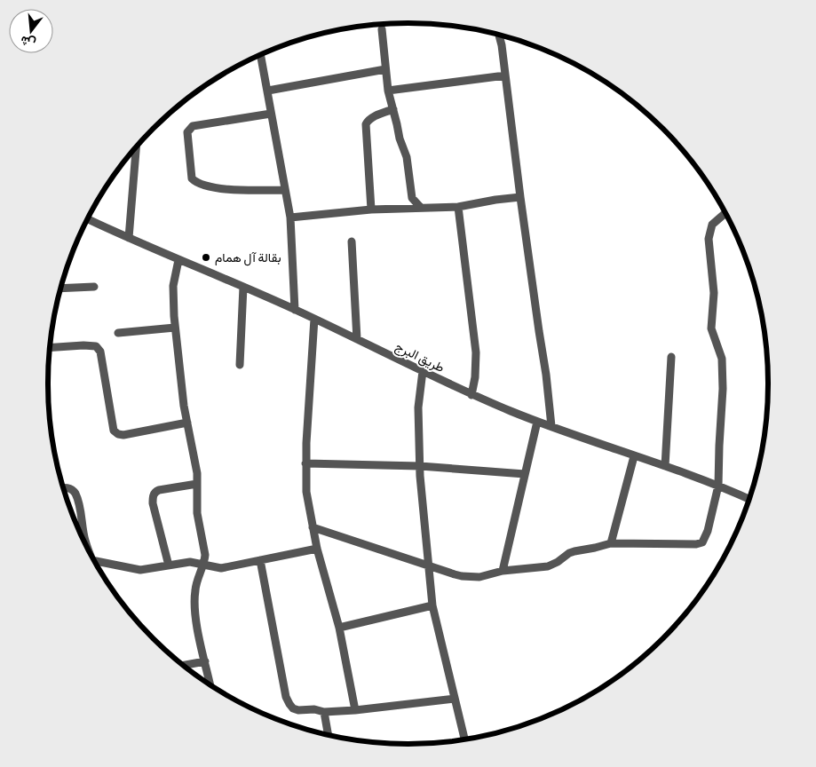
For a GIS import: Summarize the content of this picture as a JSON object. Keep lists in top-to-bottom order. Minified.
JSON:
{"streets":{"street":["طريق البرج"]},"places":["بقالة آل همام"],"north":"bottom"}
